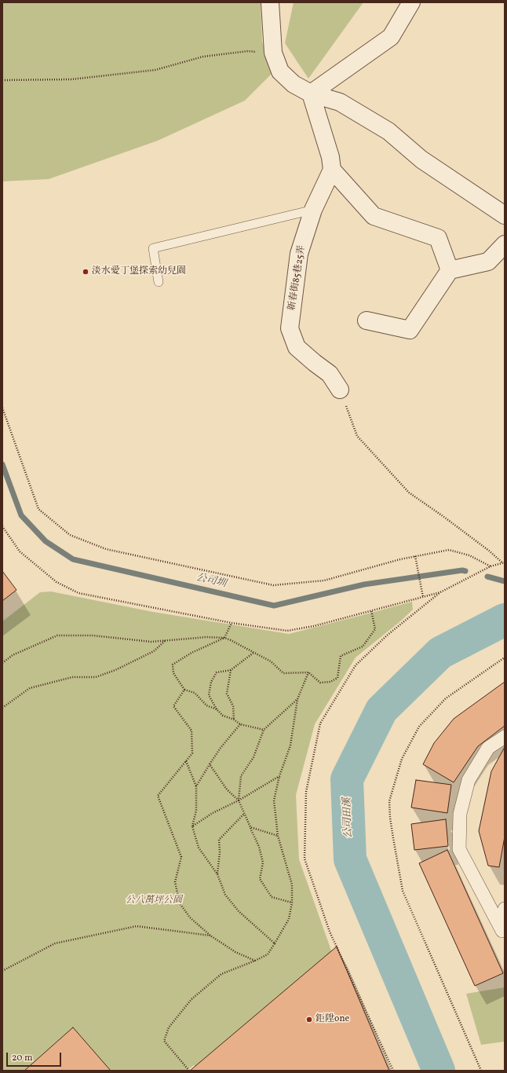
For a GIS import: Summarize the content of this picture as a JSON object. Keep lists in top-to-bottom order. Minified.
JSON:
{"streets":{"street":["新春街85巷25弄"]},"water":["公司圳","公司田溪"],"parks":["公八萬坪公園"],"places":["淡水愛丁堡探索幼兒園","鉅陞one"],"scale_bar":"20 m"}
